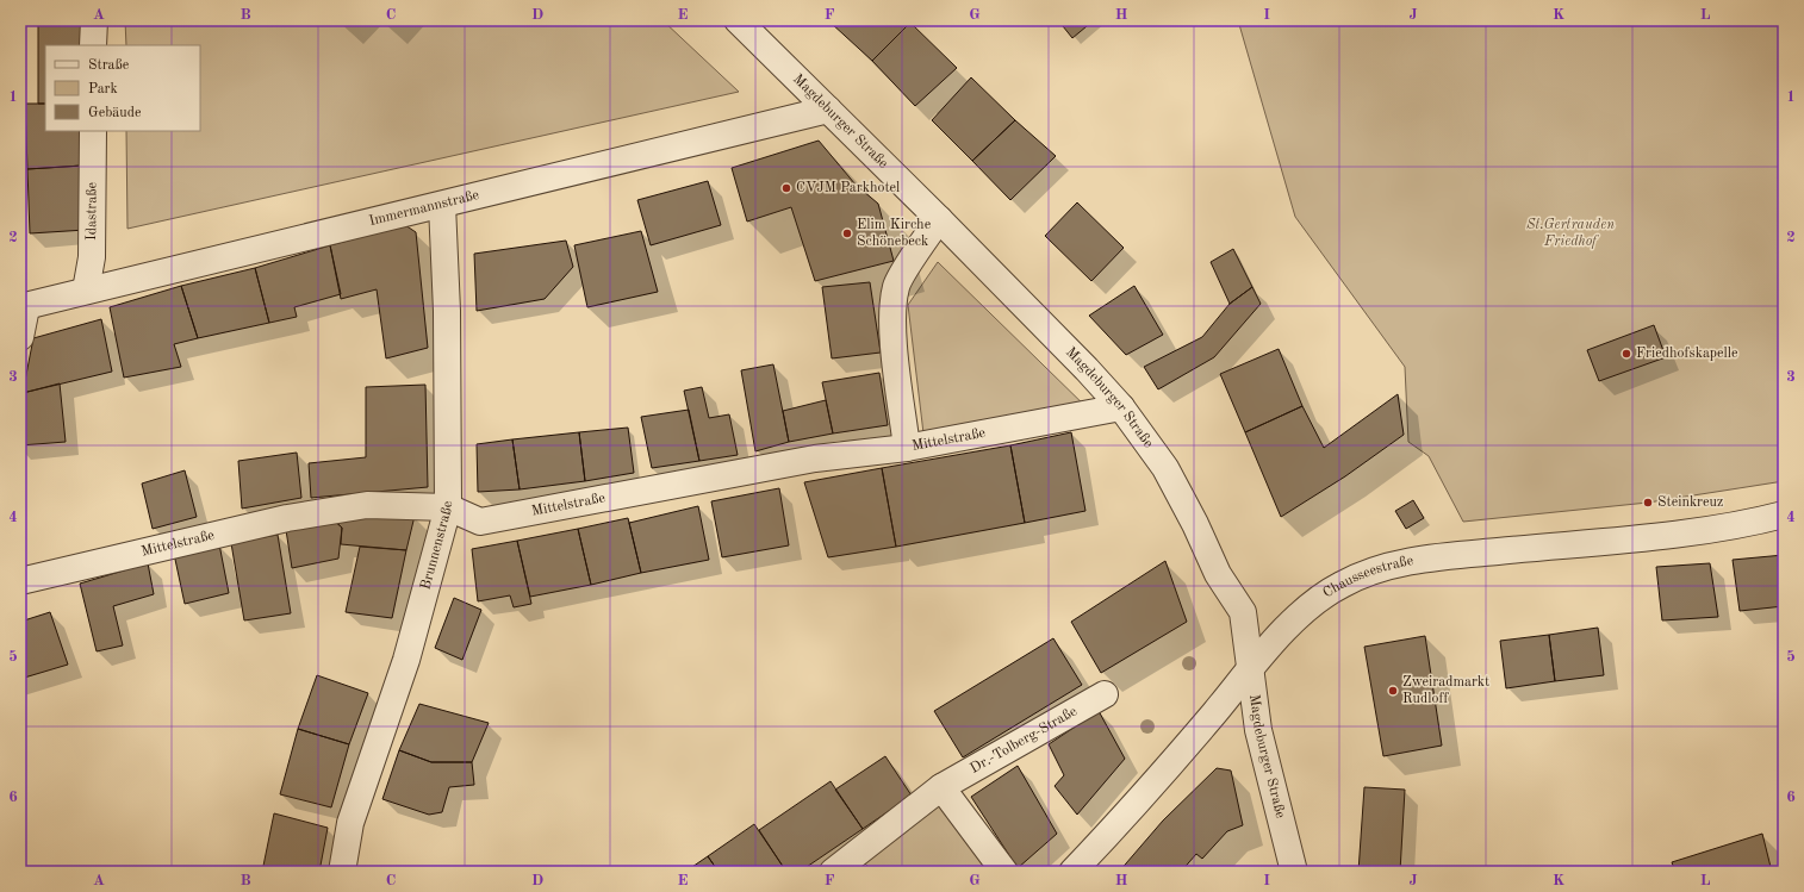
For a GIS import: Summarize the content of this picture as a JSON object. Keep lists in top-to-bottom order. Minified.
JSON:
{"streets":{"street":["Magdeburger Straße","Immermannstraße","Idastraße","Mittelstraße","Brunnenstraße","Chausseestraße","Dr.-Tolberg-Straße"]},"crossings":[["Magdeburger Straße","Immermannstraße"],["Magdeburger Straße","Mittelstraße"],["Magdeburger Straße","Chausseestraße"],["Immermannstraße","Idastraße"],["Immermannstraße","Brunnenstraße"],["Mittelstraße","Brunnenstraße"]],"parks":["St.Gertrauden Friedhof"],"places":["CVJM Parkhotel","Elim Kirche Schönebeck","Friedhofskapelle","Steinkreuz","Zweiradmarkt Rudloff"],"legend":["Straße","Park","Gebäude"],"grid":{"columns":["A","B","C","D","E","F","G","H","I","J","K","L"],"rows":["1","2","3","4","5","6"]}}
